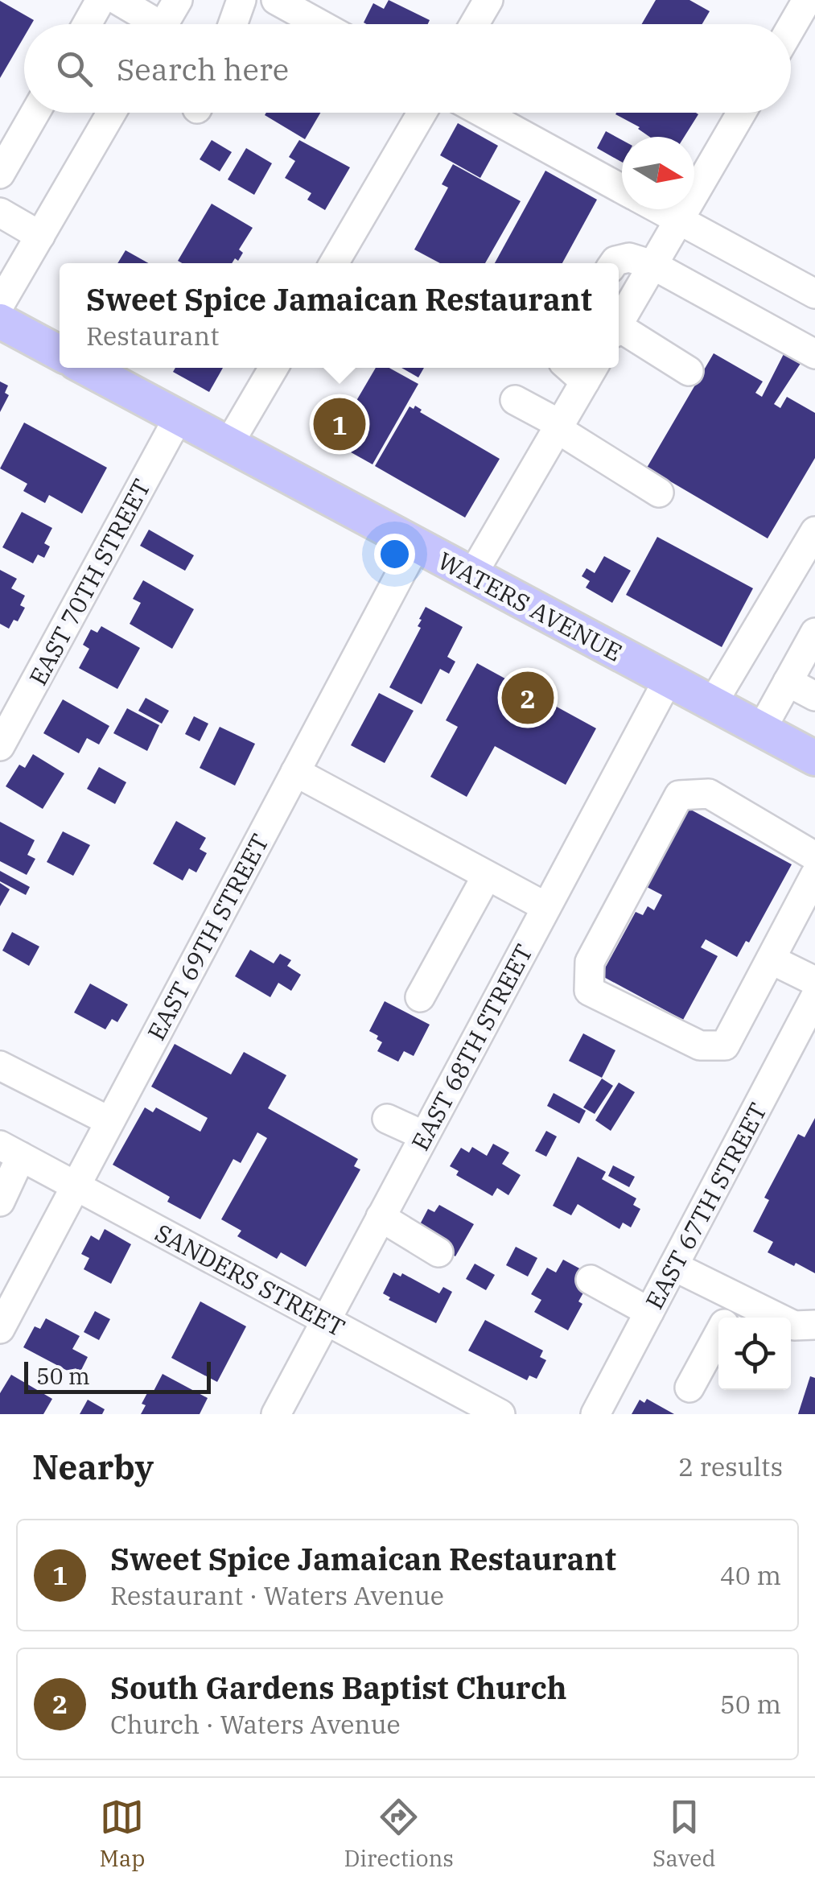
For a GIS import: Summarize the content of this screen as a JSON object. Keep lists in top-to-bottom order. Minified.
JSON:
{"streets":{"main road":["WATERS AVENUE"],"street":["EAST 70TH STREET","EAST 69TH STREET","EAST 68TH STREET","EAST 67TH STREET","SANDERS STREET"]},"crossings":[["EAST 70TH STREET","WATERS AVENUE"],["WATERS AVENUE","EAST 69TH STREET"],["WATERS AVENUE","EAST 68TH STREET"],["EAST 69TH STREET","SANDERS STREET"],["EAST 68TH STREET","SANDERS STREET"]],"scale_bar":"50 m","north":"right","page":{"search":"Search here","popup":["Sweet Spice Jamaican Restaurant","Restaurant"],"pins":["1","2"],"scale":"50 m","heading":["Nearby","2 results"],"list":[{"mark":"1","name":"Sweet Spice Jamaican Restaurant","note":"Restaurant · Waters Avenue","value":"40 m"},{"mark":"2","name":"South Gardens Baptist Church","note":"Church · Waters Avenue","value":"50 m"}],"nav":["Map","Directions","Saved"]}}
